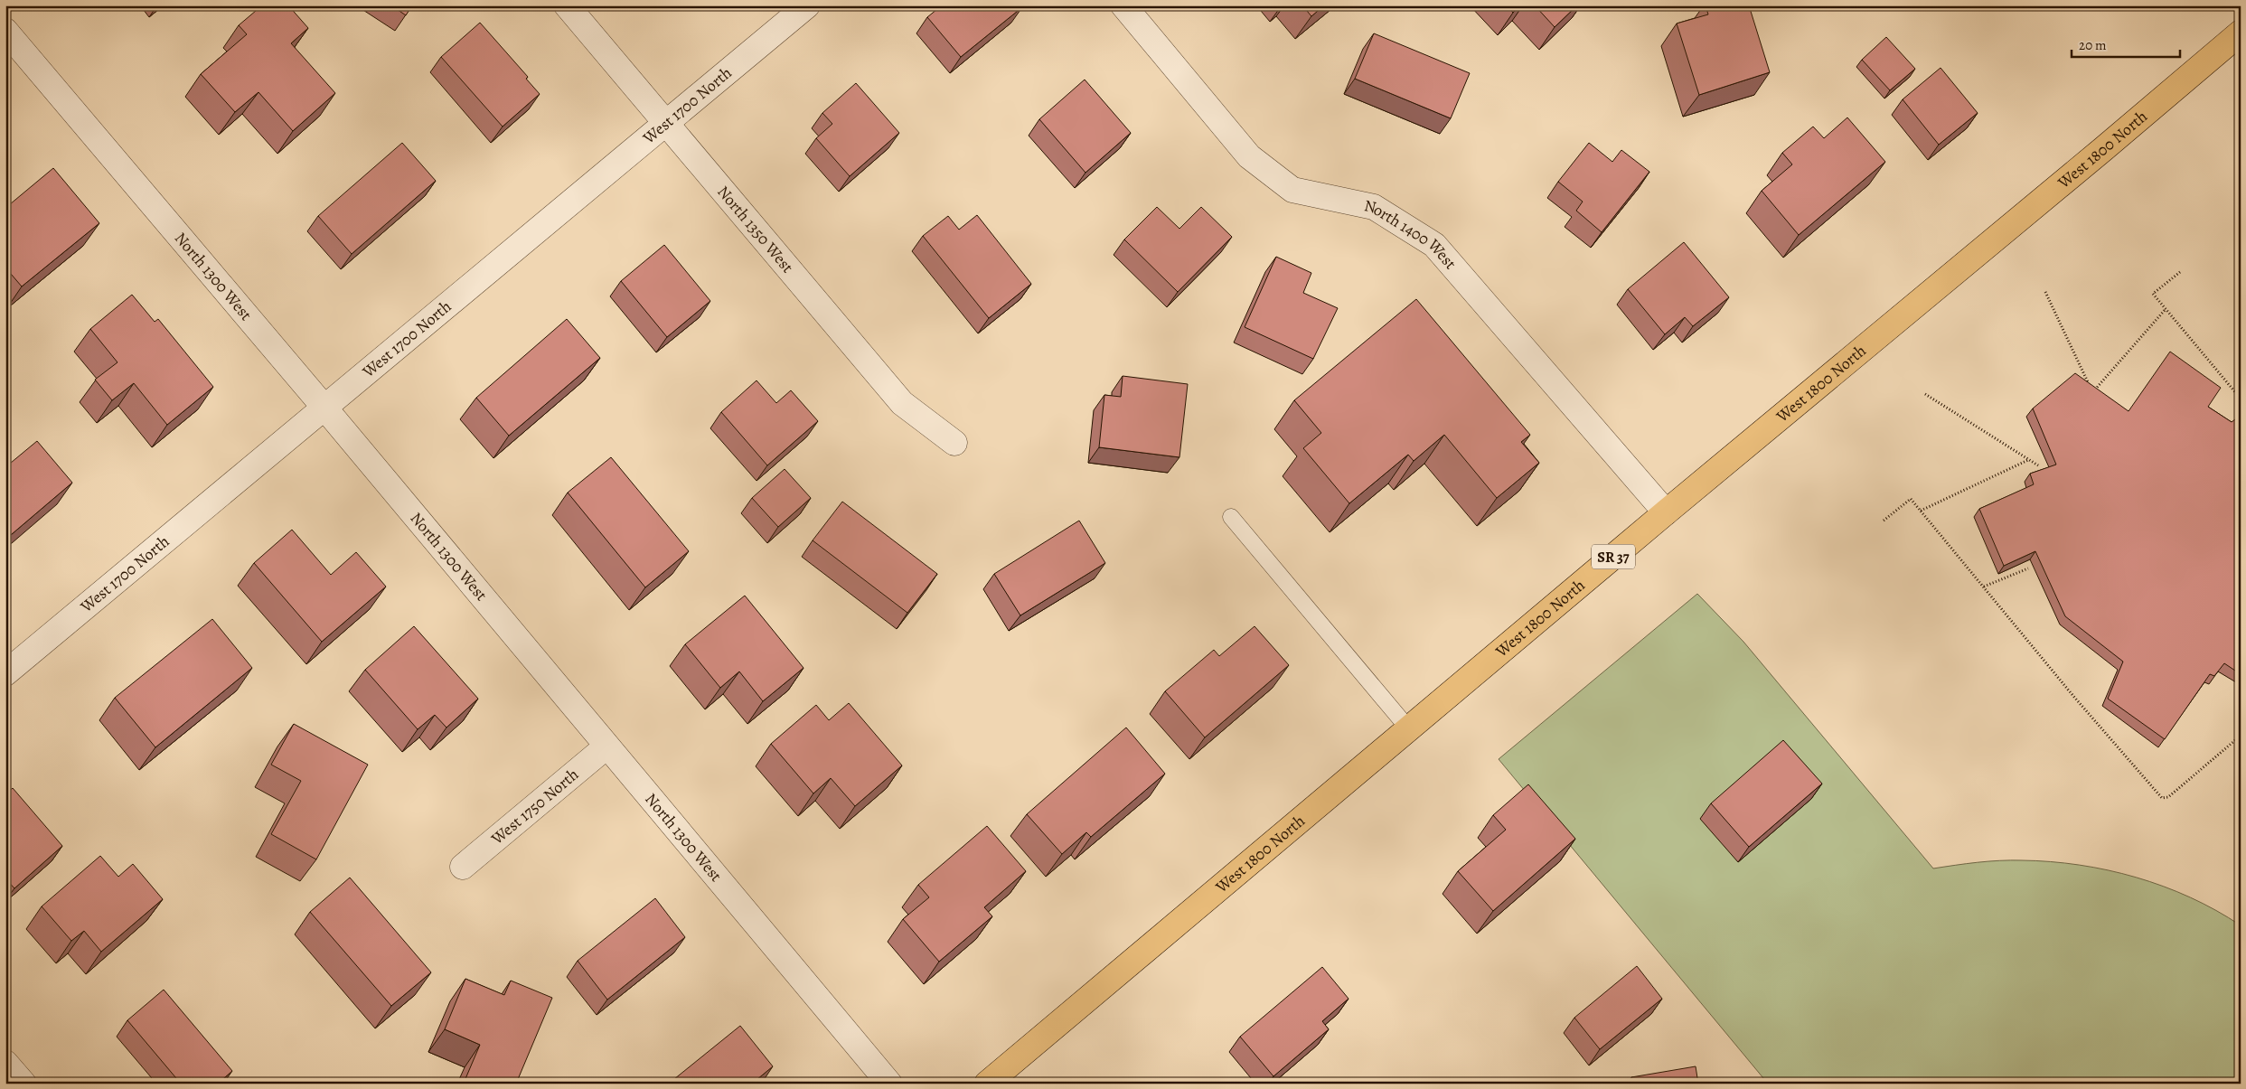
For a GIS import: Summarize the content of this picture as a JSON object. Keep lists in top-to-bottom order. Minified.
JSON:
{"streets":{"main road":["West 1800 North","SR 37"],"street":["West 1700 North","North 1350 West","North 1400 West","North 1300 West","West 1750 North"]},"crossings":[["West 1700 North","North 1350 West"],["West 1700 North","North 1300 West"],["West 1800 North","North 1400 West"],["North 1300 West","West 1750 North"]],"scale_bar":"20 m"}
